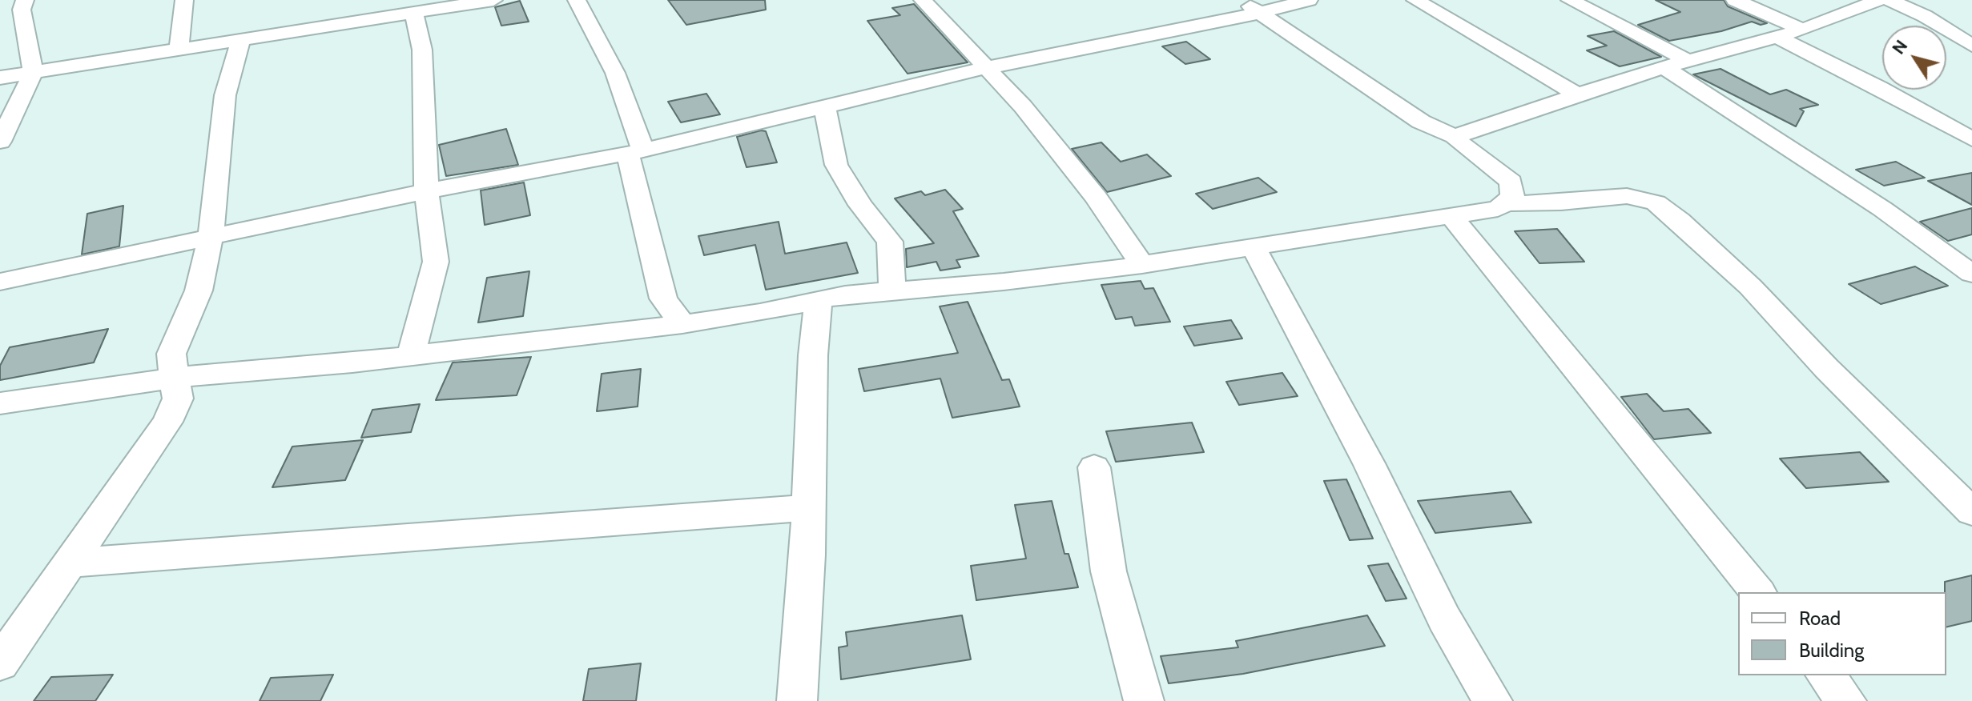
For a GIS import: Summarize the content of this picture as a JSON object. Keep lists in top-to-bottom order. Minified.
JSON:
{"legend":["Road","Building"],"north":"top left"}
